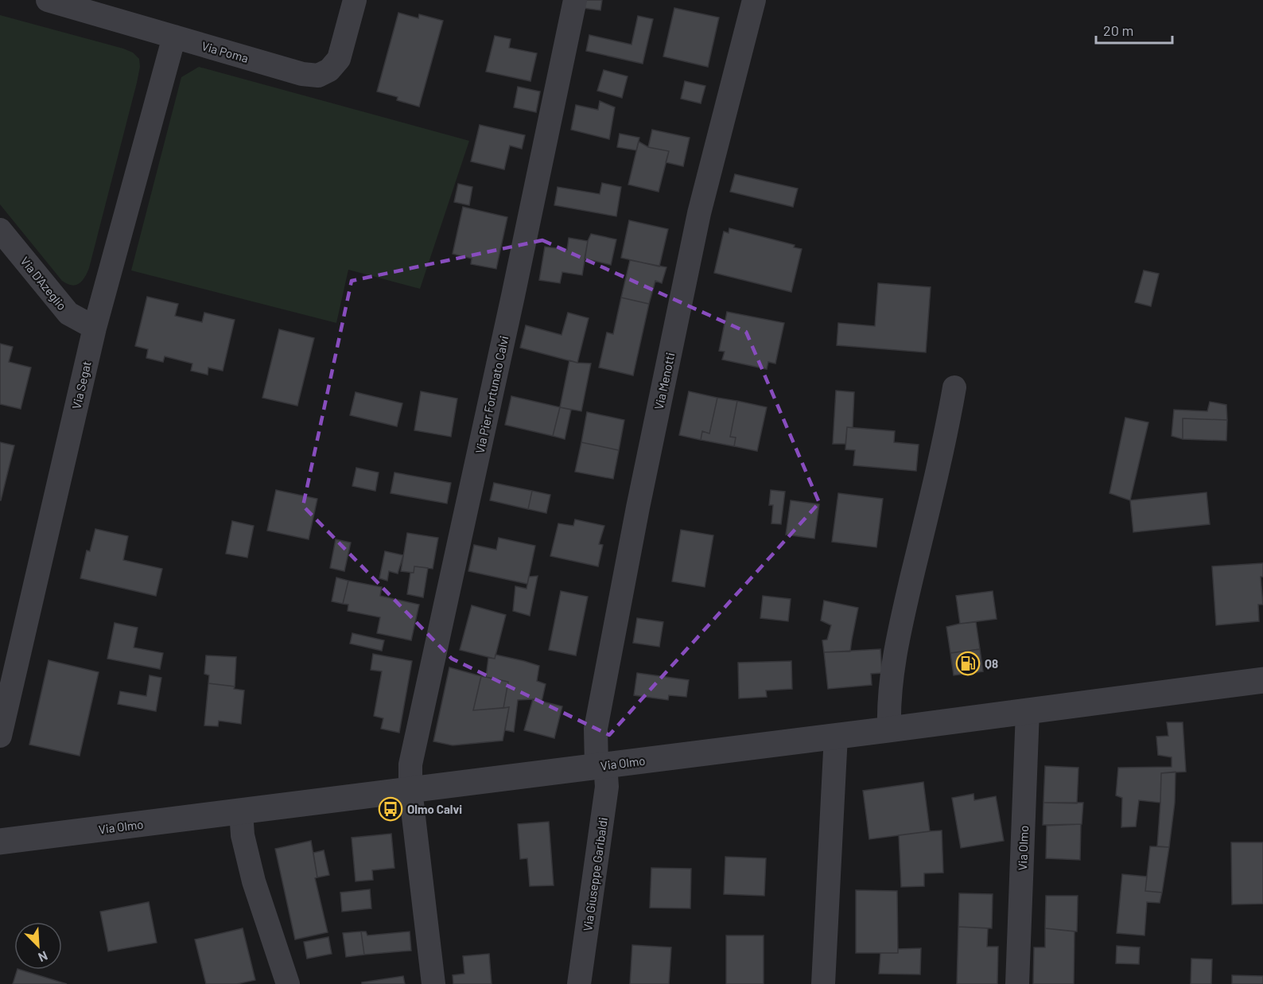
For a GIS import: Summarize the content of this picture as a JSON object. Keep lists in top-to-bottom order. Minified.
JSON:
{"streets":{"street":["Via Poma","Via D'Azeglio","Via Menotti","Via Segat","Via Pier Fortunato Calvi","Via Olmo","Via Giuseppe Garibaldi"]},"crossings":[["Via Poma","Via Segat"],["Via D'Azeglio","Via Segat"],["Via Menotti","Via Olmo"],["Via Menotti","Via Giuseppe Garibaldi"],["Via Pier Fortunato Calvi","Via Olmo"],["Via Olmo","Via Giuseppe Garibaldi"]],"places":{"fuel station":["Q8"],"bus stop":["Olmo Calvi"]},"scale_bar":"20 m","north":"bottom right"}
